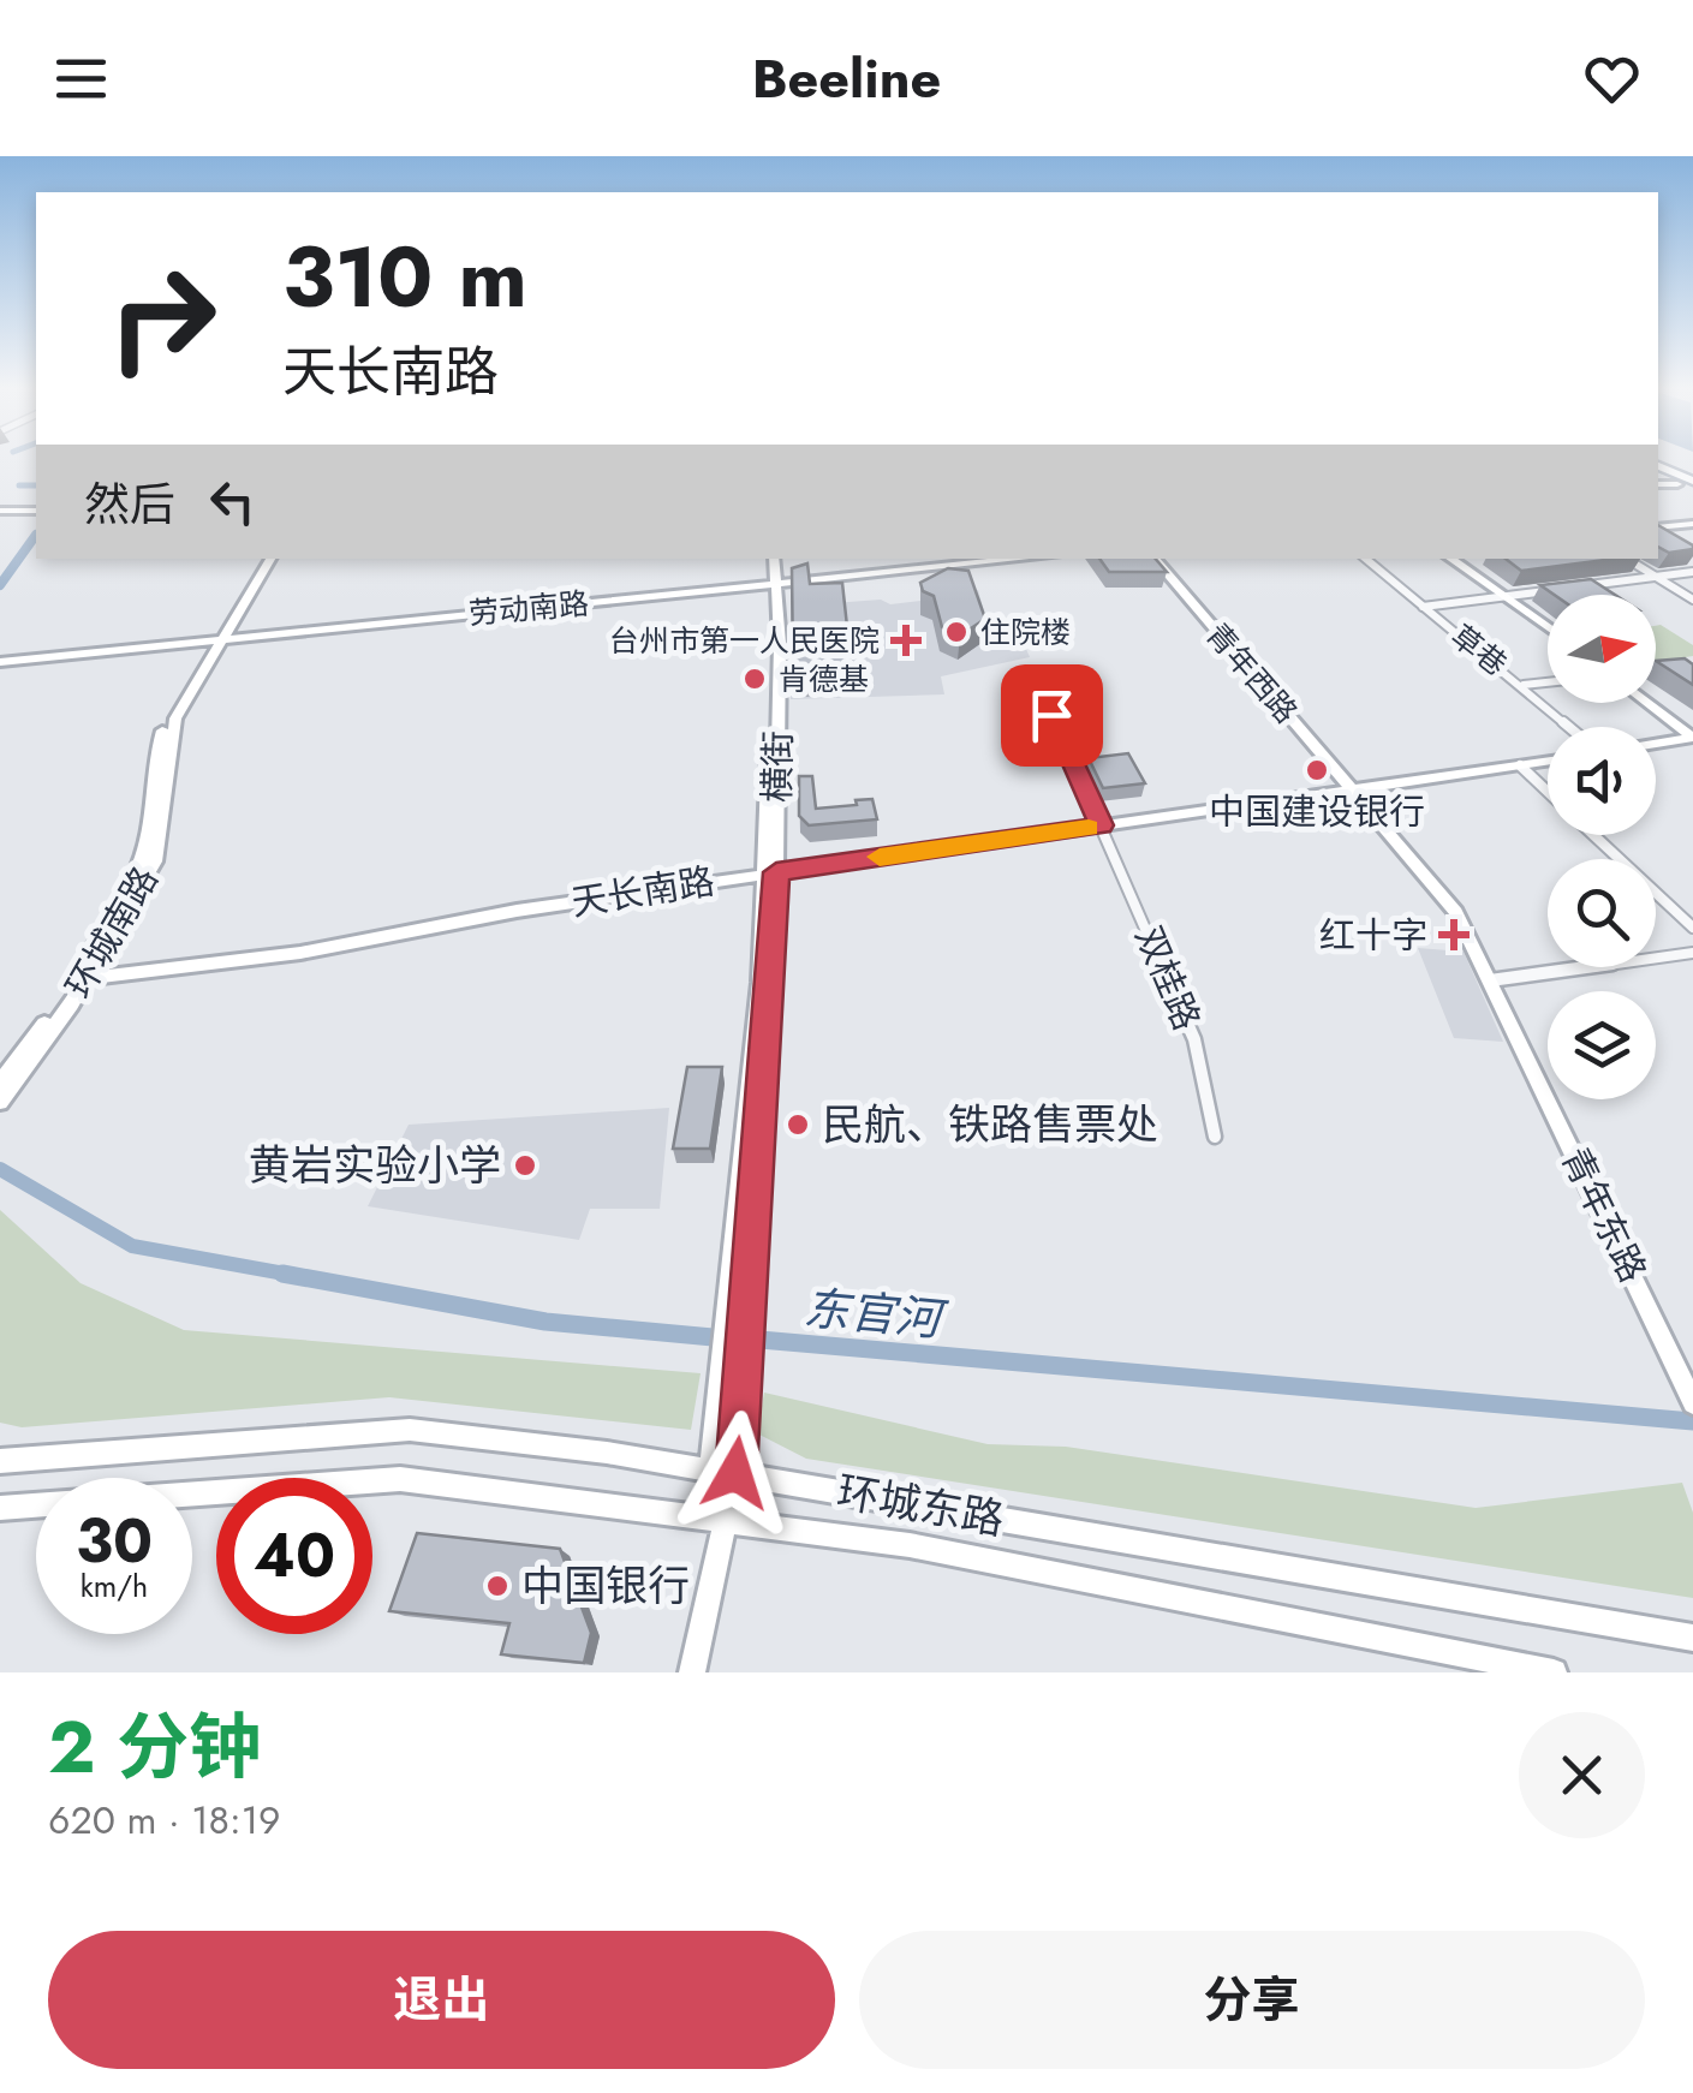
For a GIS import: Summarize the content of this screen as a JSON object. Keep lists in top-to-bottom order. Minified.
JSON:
{"streets":{"main road":["劳动南路","青年西路","横街","天长南路","环城南路","青年东路","环城东路"],"street":["草巷","双桂路"]},"crossings":[["劳动南路","横街"],["劳动南路","环城南路"],["青年西路","天长南路"],["青年西路","青年东路"],["横街","天长南路"],["横街","环城东路"],["天长南路","环城南路"],["天长南路","双桂路"],["天长南路","青年东路"]],"water":["东官河"],"places":{"other":["住院楼","肯德基","中国建设银行","民航、铁路售票处","黄岩实验小学","中国银行"],"health":["台州市第一人民医院","红十字"]},"north":"right","page":{"header":"Beeline","turn":["310 m","天长南路"],"then":"然后","speed":"30 km/h","limit":"40","heading":["2 分钟","620 m · 18:19"],"buttons":["退出","分享"]}}
